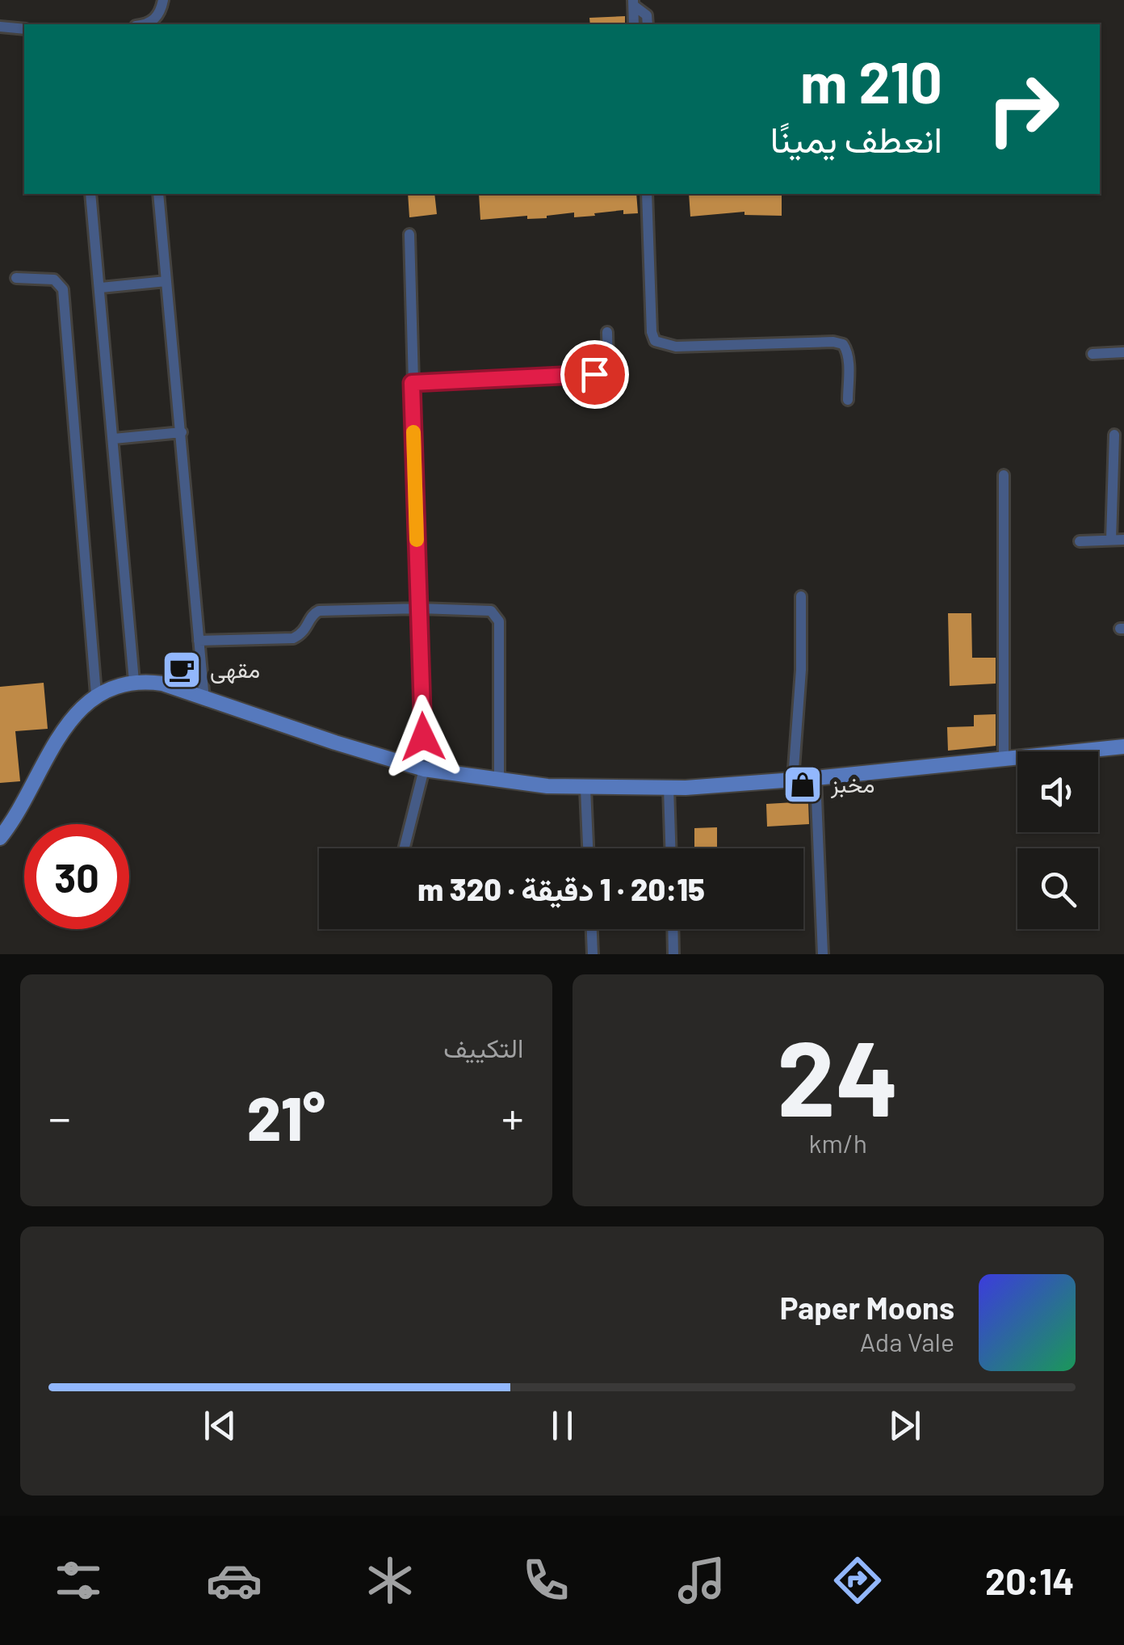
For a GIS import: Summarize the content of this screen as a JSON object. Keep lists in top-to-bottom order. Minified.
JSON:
{"places":{"cafe":["مقهى"],"shop":["مخبز"]},"page":{"turn":["210 m","انعطف يمينًا"],"limit":"30","trip":"20:15 · 1 دقيقة · 320 m","tile":[["24","km/h"],"التكييف"],"heat":["−","21°","+"],"song":["Paper Moons","Ada Vale"],"tabs":"20:14"}}
